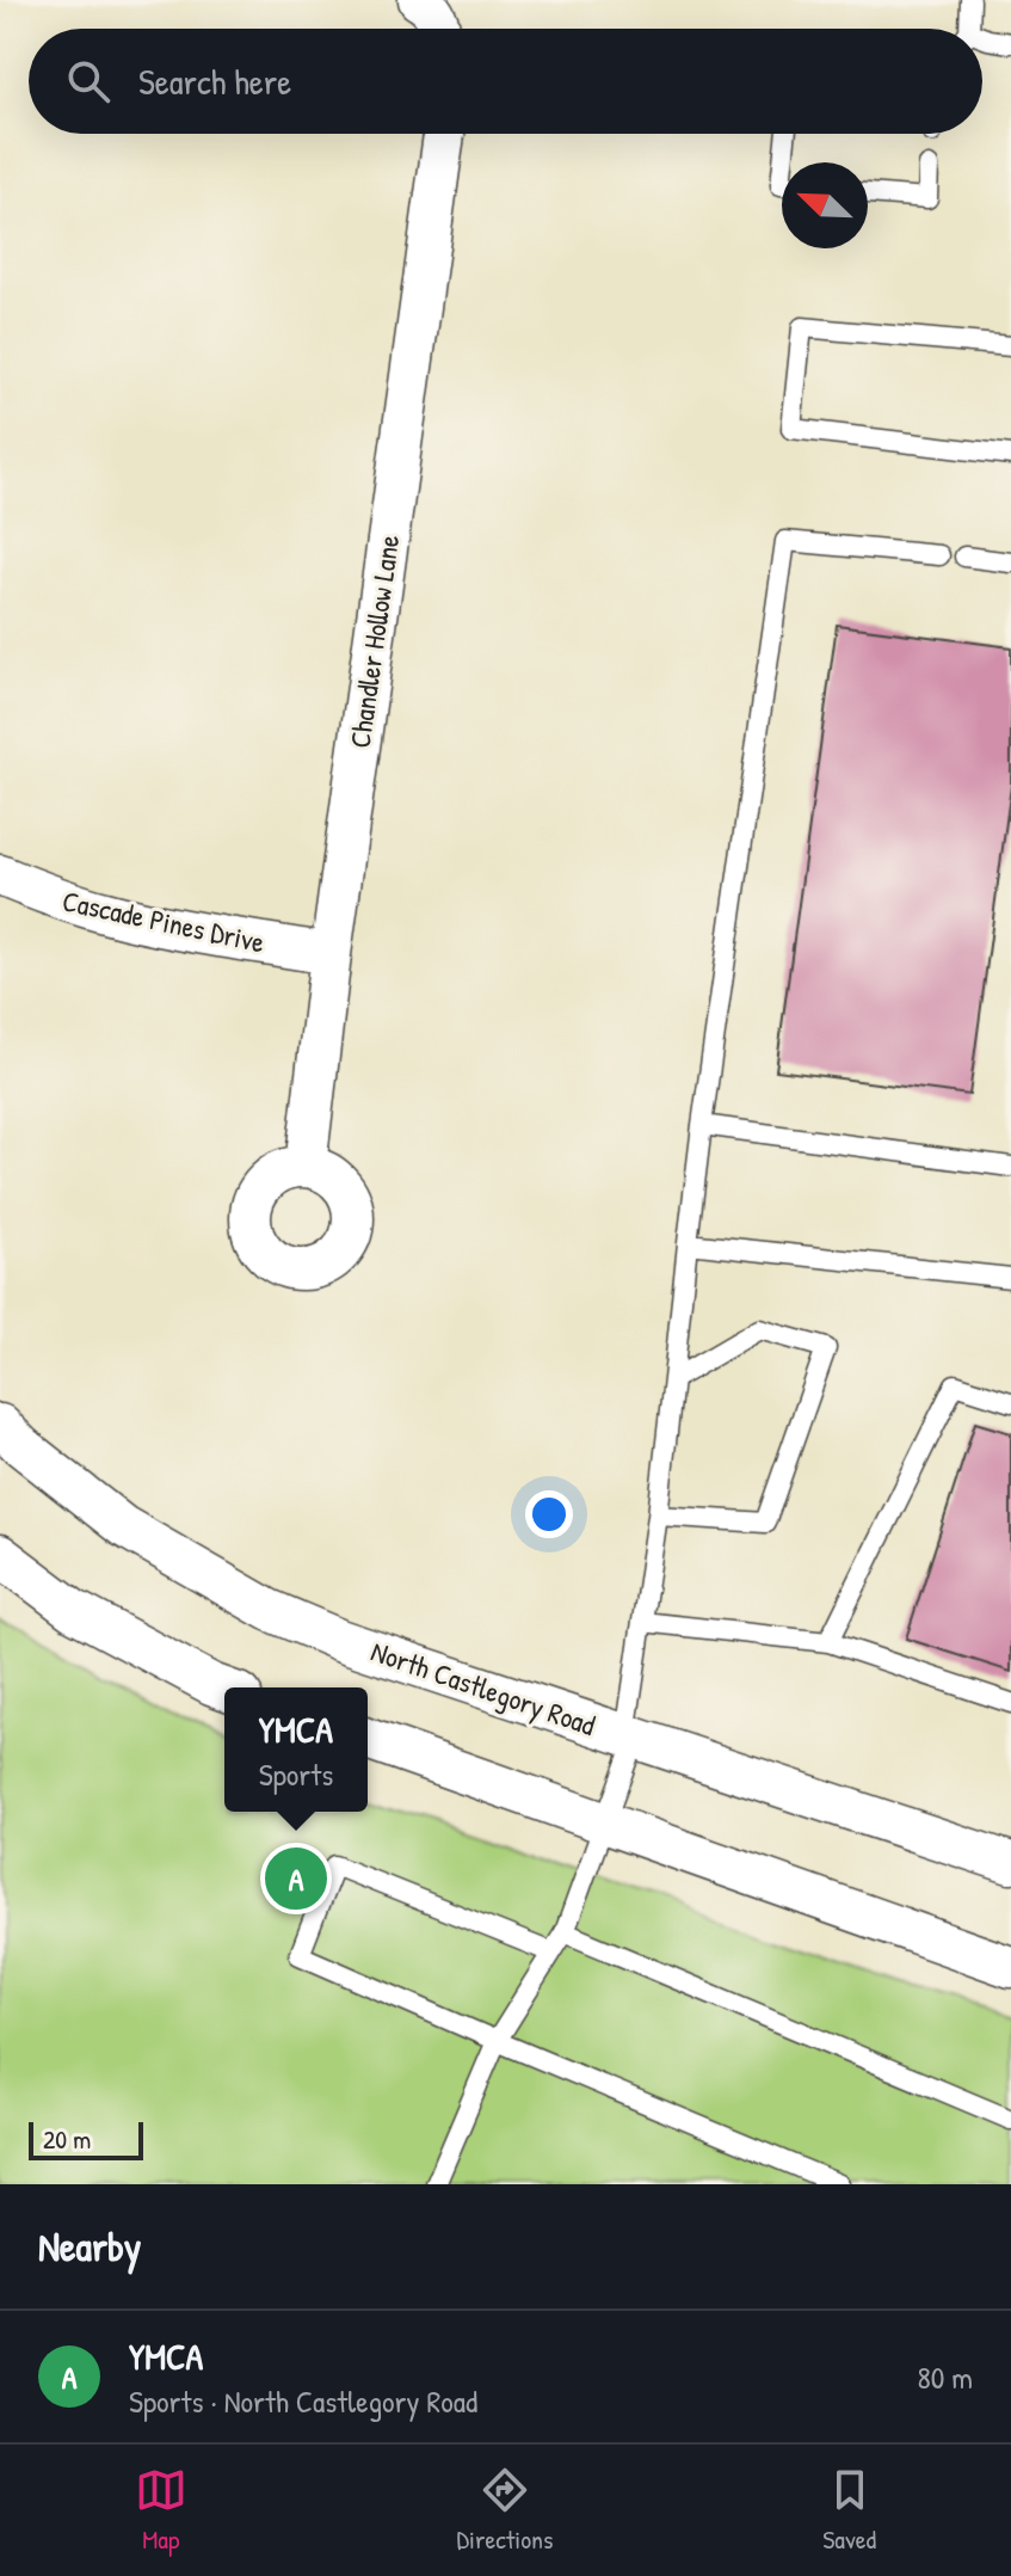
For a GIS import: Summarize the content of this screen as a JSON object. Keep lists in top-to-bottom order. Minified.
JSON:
{"streets":{"street":["Chandler Hollow Lane","Cascade Pines Drive","North Castlegory Road"]},"crossings":[["Chandler Hollow Lane","Cascade Pines Drive"]],"scale_bar":"20 m","north":"top left","page":{"search":"Search here","popup":["YMCA","Sports"],"pins":"A","scale":"20 m","heading":"Nearby","list":[{"mark":"A","name":"YMCA","note":"Sports · North Castlegory Road","value":"80 m"}],"nav":["Map","Directions","Saved"]}}
